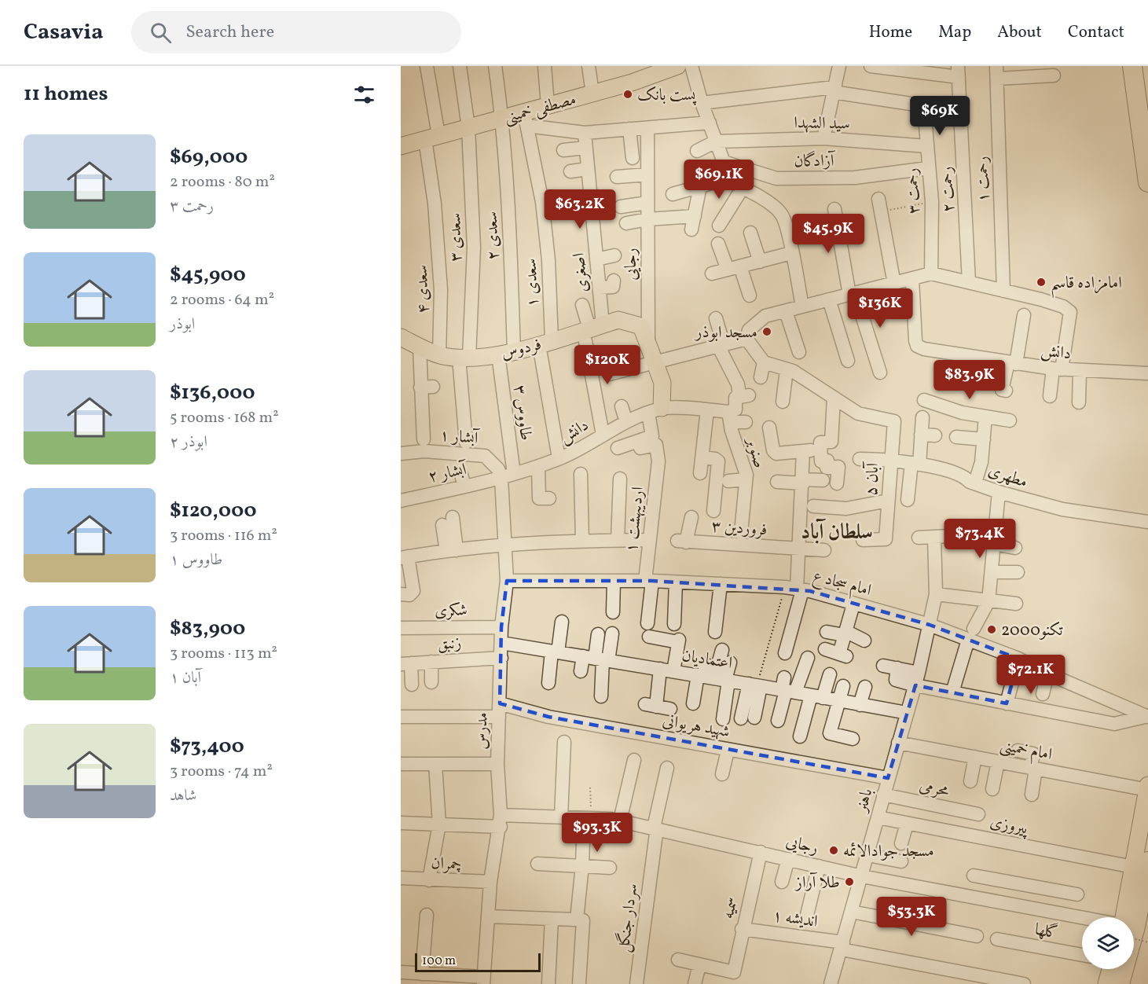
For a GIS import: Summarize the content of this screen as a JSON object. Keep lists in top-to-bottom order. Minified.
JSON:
{"streets":{"main road":["مصطفی خمینی","فردوس"],"street":["سید الشهدا","آزادگان","رحمت ۱","رحمت ۲","رحمت ۳","سعدی ۲","سعدی ۳","رجایی","اصغری","سعدی ۱","سعدی ۴","دانش","طاووس ۳","آبشار ۱","صنوبر","آبشار ۲","مطهری","آبان ۵","اردیبهشت ۱","فروردین ۳","امام سجاد ع","شکری","زنبق","اعتمادیان","شهید هریوانی","مدرس","امام خمینی","محرمی","باهنر","پیروزی","چمران","سمیه","سردار جنگل","اندیشه ۱","گلها"]},"crossings":[["مصطفی خمینی","سعدی ۲"],["مصطفی خمینی","سعدی ۳"],["مصطفی خمینی","سعدی ۱"],["مصطفی خمینی","سعدی ۴"],["سید الشهدا","رحمت ۳"],["آزادگان","رحمت ۳"],["سعدی ۲","فردوس"],["سعدی ۲","طاووس ۳"],["سعدی ۳","فردوس"],["رجایی","فردوس"],["رجایی","مدرس"],["رجایی","باهنر"],["رجایی","سمیه"],["رجایی","سردار جنگل"],["اصغری","فردوس"],["سعدی ۱","فردوس"],["سعدی ۴","فردوس"],["فردوس","دانش"],["فردوس","طاووس ۳"],["دانش","طاووس ۳"],["دانش","آبشار ۱"],["دانش","آبشار ۲"],["دانش","مدرس"],["طاووس ۳","آبشار ۱"],["طاووس ۳","آبشار ۲"],["طاووس ۳","مدرس"],["آبشار ۱","آبشار ۲"],["آبشار ۱","مدرس"],["آبشار ۲","مدرس"],["مطهری","آبان ۵"],["اردیبهشت ۱","امام سجاد ع"],["اردیبهشت ۱","اعتمادیان"],["امام سجاد ع","مدرس"],["امام سجاد ع","باهنر"],["شکری","مدرس"],["زنبق","مدرس"],["اعتمادیان","مدرس"],["اعتمادیان","باهنر"],["شهید هریوانی","مدرس"],["شهید هریوانی","باهنر"],["مدرس","چمران"],["امام خمینی","باهنر"],["محرمی","باهنر"],["باهنر","پیروزی"],["باهنر","اندیشه ۱"],["سمیه","اندیشه ۱"]],"districts":["سلطان آباد"],"places":["پست بانک","امامزاده قاسم","مسجد ابوذر","تکنو2000","مسجد جوادالائمه","طلا آراز"],"scale_bar":"100 m","page":{"header":"Casavia","search":"Search here","nav":["Home","Map","About","Contact"],"heading":"11 homes","price":["$69K","$69.1K","$63.2K","$45.9K","$136K","$120K","$83.9K","$73.4K","$72.1K","$93.3K","$53.3K"],"list":[{"name":"$69,000","note":"2 rooms · 80 m² · رحمت ۳"},{"name":"$45,900","note":"2 rooms · 64 m² · ابوذر"},{"name":"$136,000","note":"5 rooms · 168 m² · ابوذر ۲"},{"name":"$120,000","note":"3 rooms · 116 m² · طاووس ۱"},{"name":"$83,900","note":"3 rooms · 113 m² · آبان ۱"},{"name":"$73,400","note":"3 rooms · 74 m² · شاهد"}],"scale":"100 m"}}
